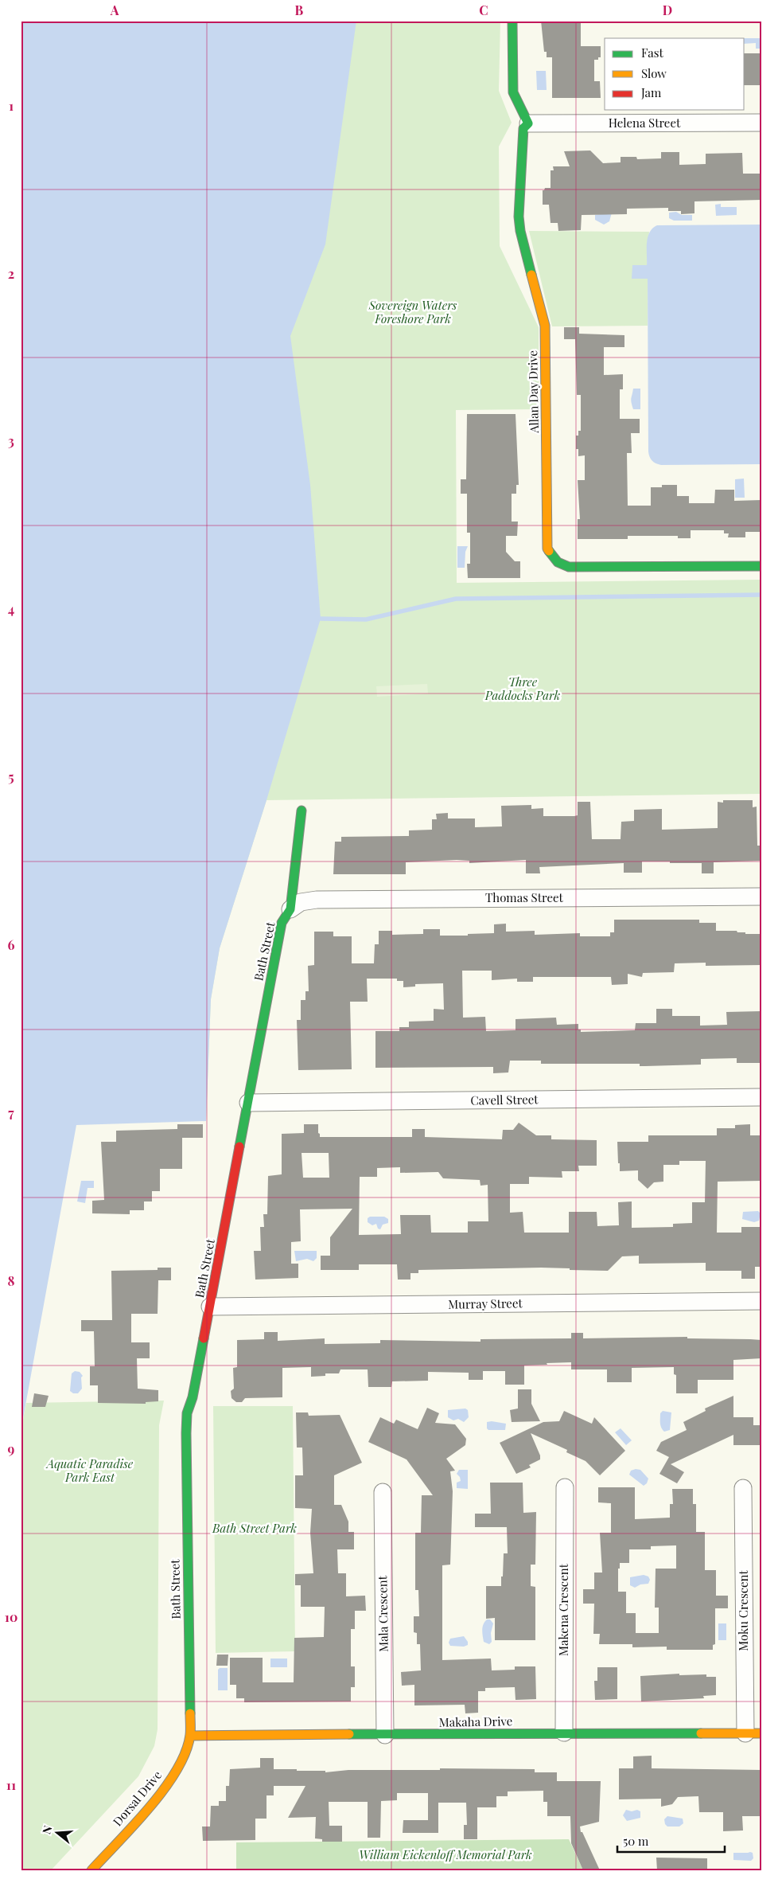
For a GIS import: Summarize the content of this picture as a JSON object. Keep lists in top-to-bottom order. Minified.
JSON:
{"streets":{"street":["Helena Street","Allan Day Drive","Thomas Street","Bath Street","Cavell Street","Murray Street","Makena Crescent","Moku Crescent","Mala Crescent","Makaha Drive","Dorsal Drive"]},"crossings":[["Helena Street","Allan Day Drive"],["Thomas Street","Bath Street"],["Bath Street","Cavell Street"],["Bath Street","Murray Street"],["Bath Street","Makaha Drive"],["Bath Street","Dorsal Drive"],["Makena Crescent","Makaha Drive"],["Moku Crescent","Makaha Drive"],["Mala Crescent","Makaha Drive"],["Makaha Drive","Dorsal Drive"]],"parks":["Sovereign Waters Foreshore Park","Three Paddocks Park","Aquatic Paradise Park East","Bath Street Park","William Eickenloff Memorial Park"],"legend":["Fast","Slow","Jam"],"scale_bar":"50 m","north":"left","grid":{"columns":["A","B","C","D"],"rows":["1","2","3","4","5","6","7","8","9","10","11"]}}
